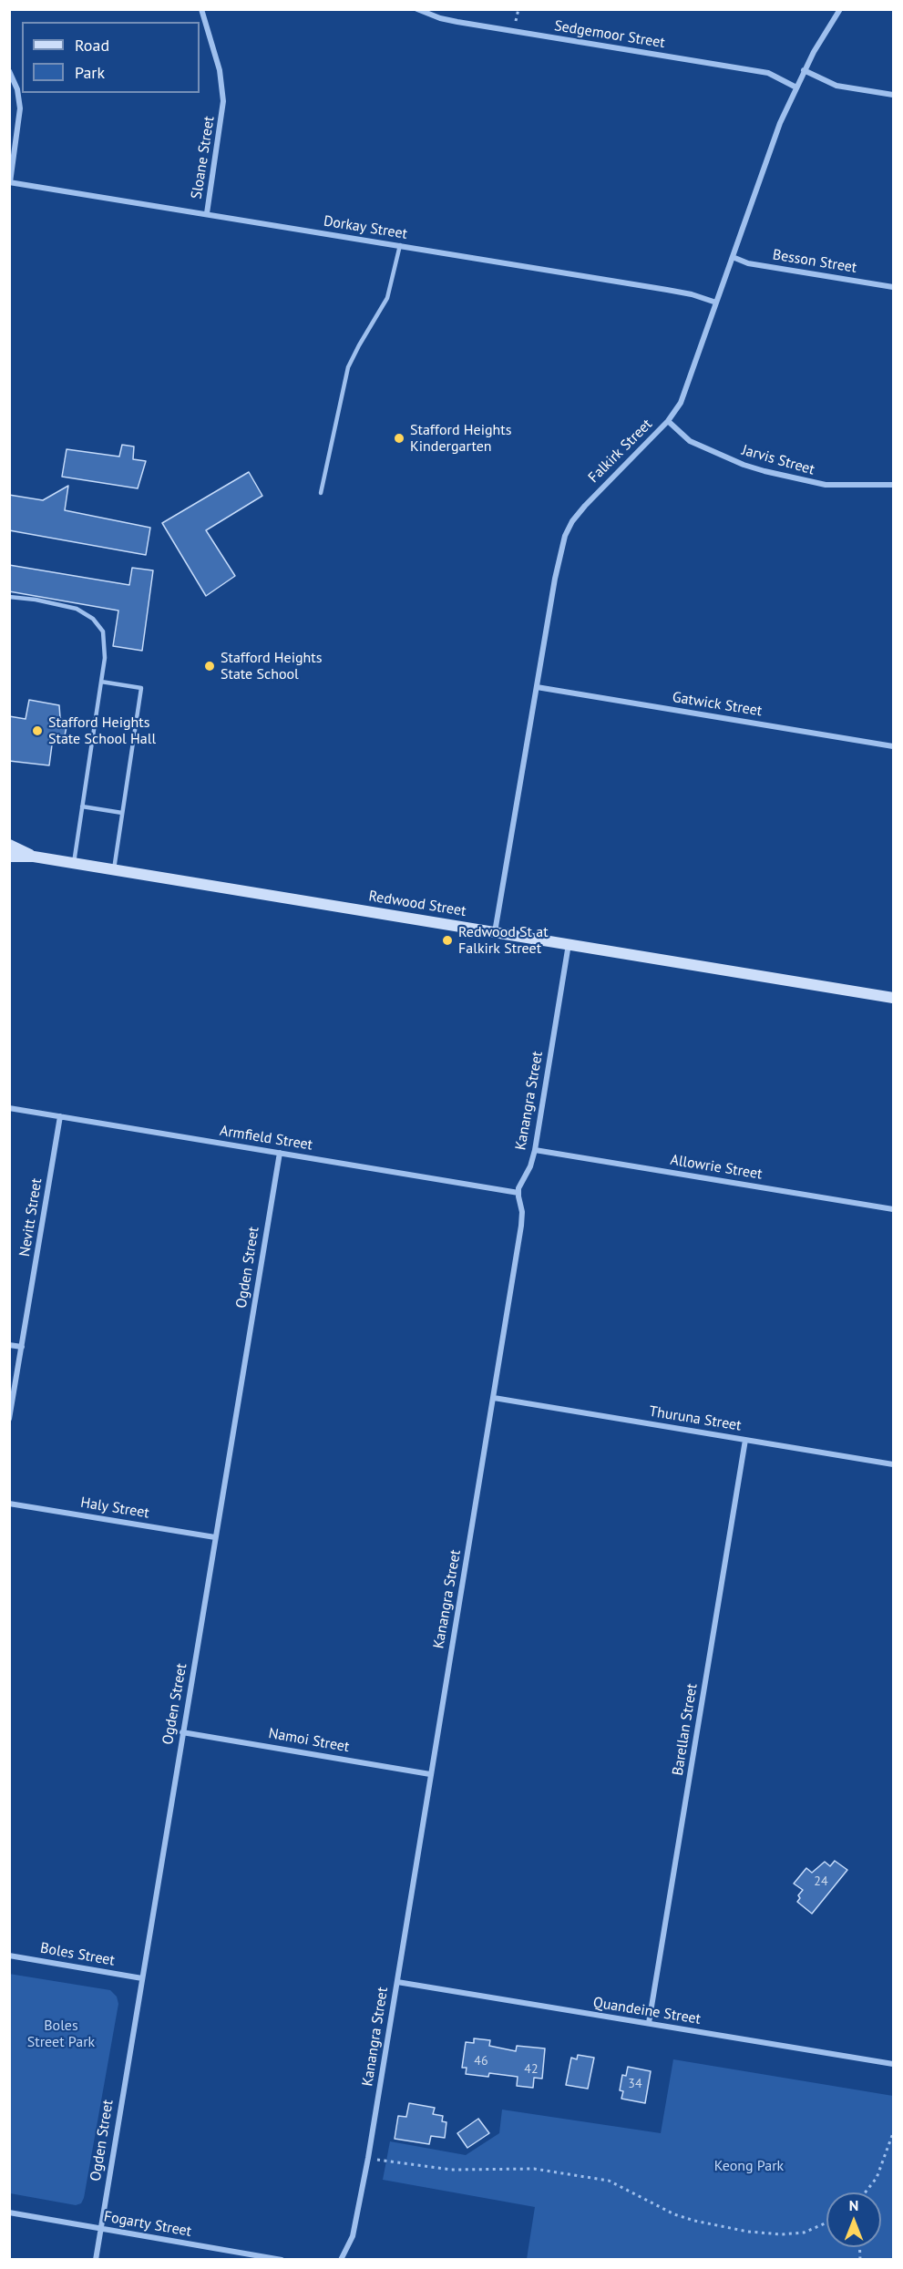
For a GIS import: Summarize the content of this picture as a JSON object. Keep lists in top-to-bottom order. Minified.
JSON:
{"streets":{"street":["Sedgemoor Street","Sloane Street","Dorkay Street","Besson Street","Falkirk Street","Jarvis Street","Gatwick Street","Redwood Street","Kanangra Street","Armfield Street","Allowrie Street","Nevitt Street","Ogden Street","Thuruna Street","Haly Street","Barellan Street","Namoi Street","Boles Street","Quandeine Street","Fogarty Street"]},"crossings":[["Sedgemoor Street","Falkirk Street"],["Sloane Street","Dorkay Street"],["Dorkay Street","Falkirk Street"],["Besson Street","Falkirk Street"],["Falkirk Street","Jarvis Street"],["Falkirk Street","Gatwick Street"],["Falkirk Street","Redwood Street"],["Redwood Street","Kanangra Street"],["Kanangra Street","Armfield Street"],["Kanangra Street","Allowrie Street"],["Kanangra Street","Thuruna Street"],["Kanangra Street","Namoi Street"],["Kanangra Street","Quandeine Street"],["Armfield Street","Nevitt Street"],["Armfield Street","Ogden Street"],["Ogden Street","Haly Street"],["Ogden Street","Namoi Street"],["Ogden Street","Boles Street"],["Ogden Street","Fogarty Street"],["Thuruna Street","Barellan Street"],["Barellan Street","Quandeine Street"]],"parks":["Boles Street Park","Keong Park"],"places":["Stafford Heights Kindergarten","Stafford Heights State School","Stafford Heights State School Hall","Redwood St at Falkirk Street"],"house_numbers":["24","46","42","34"],"legend":["Road","Park"],"north":"top"}
